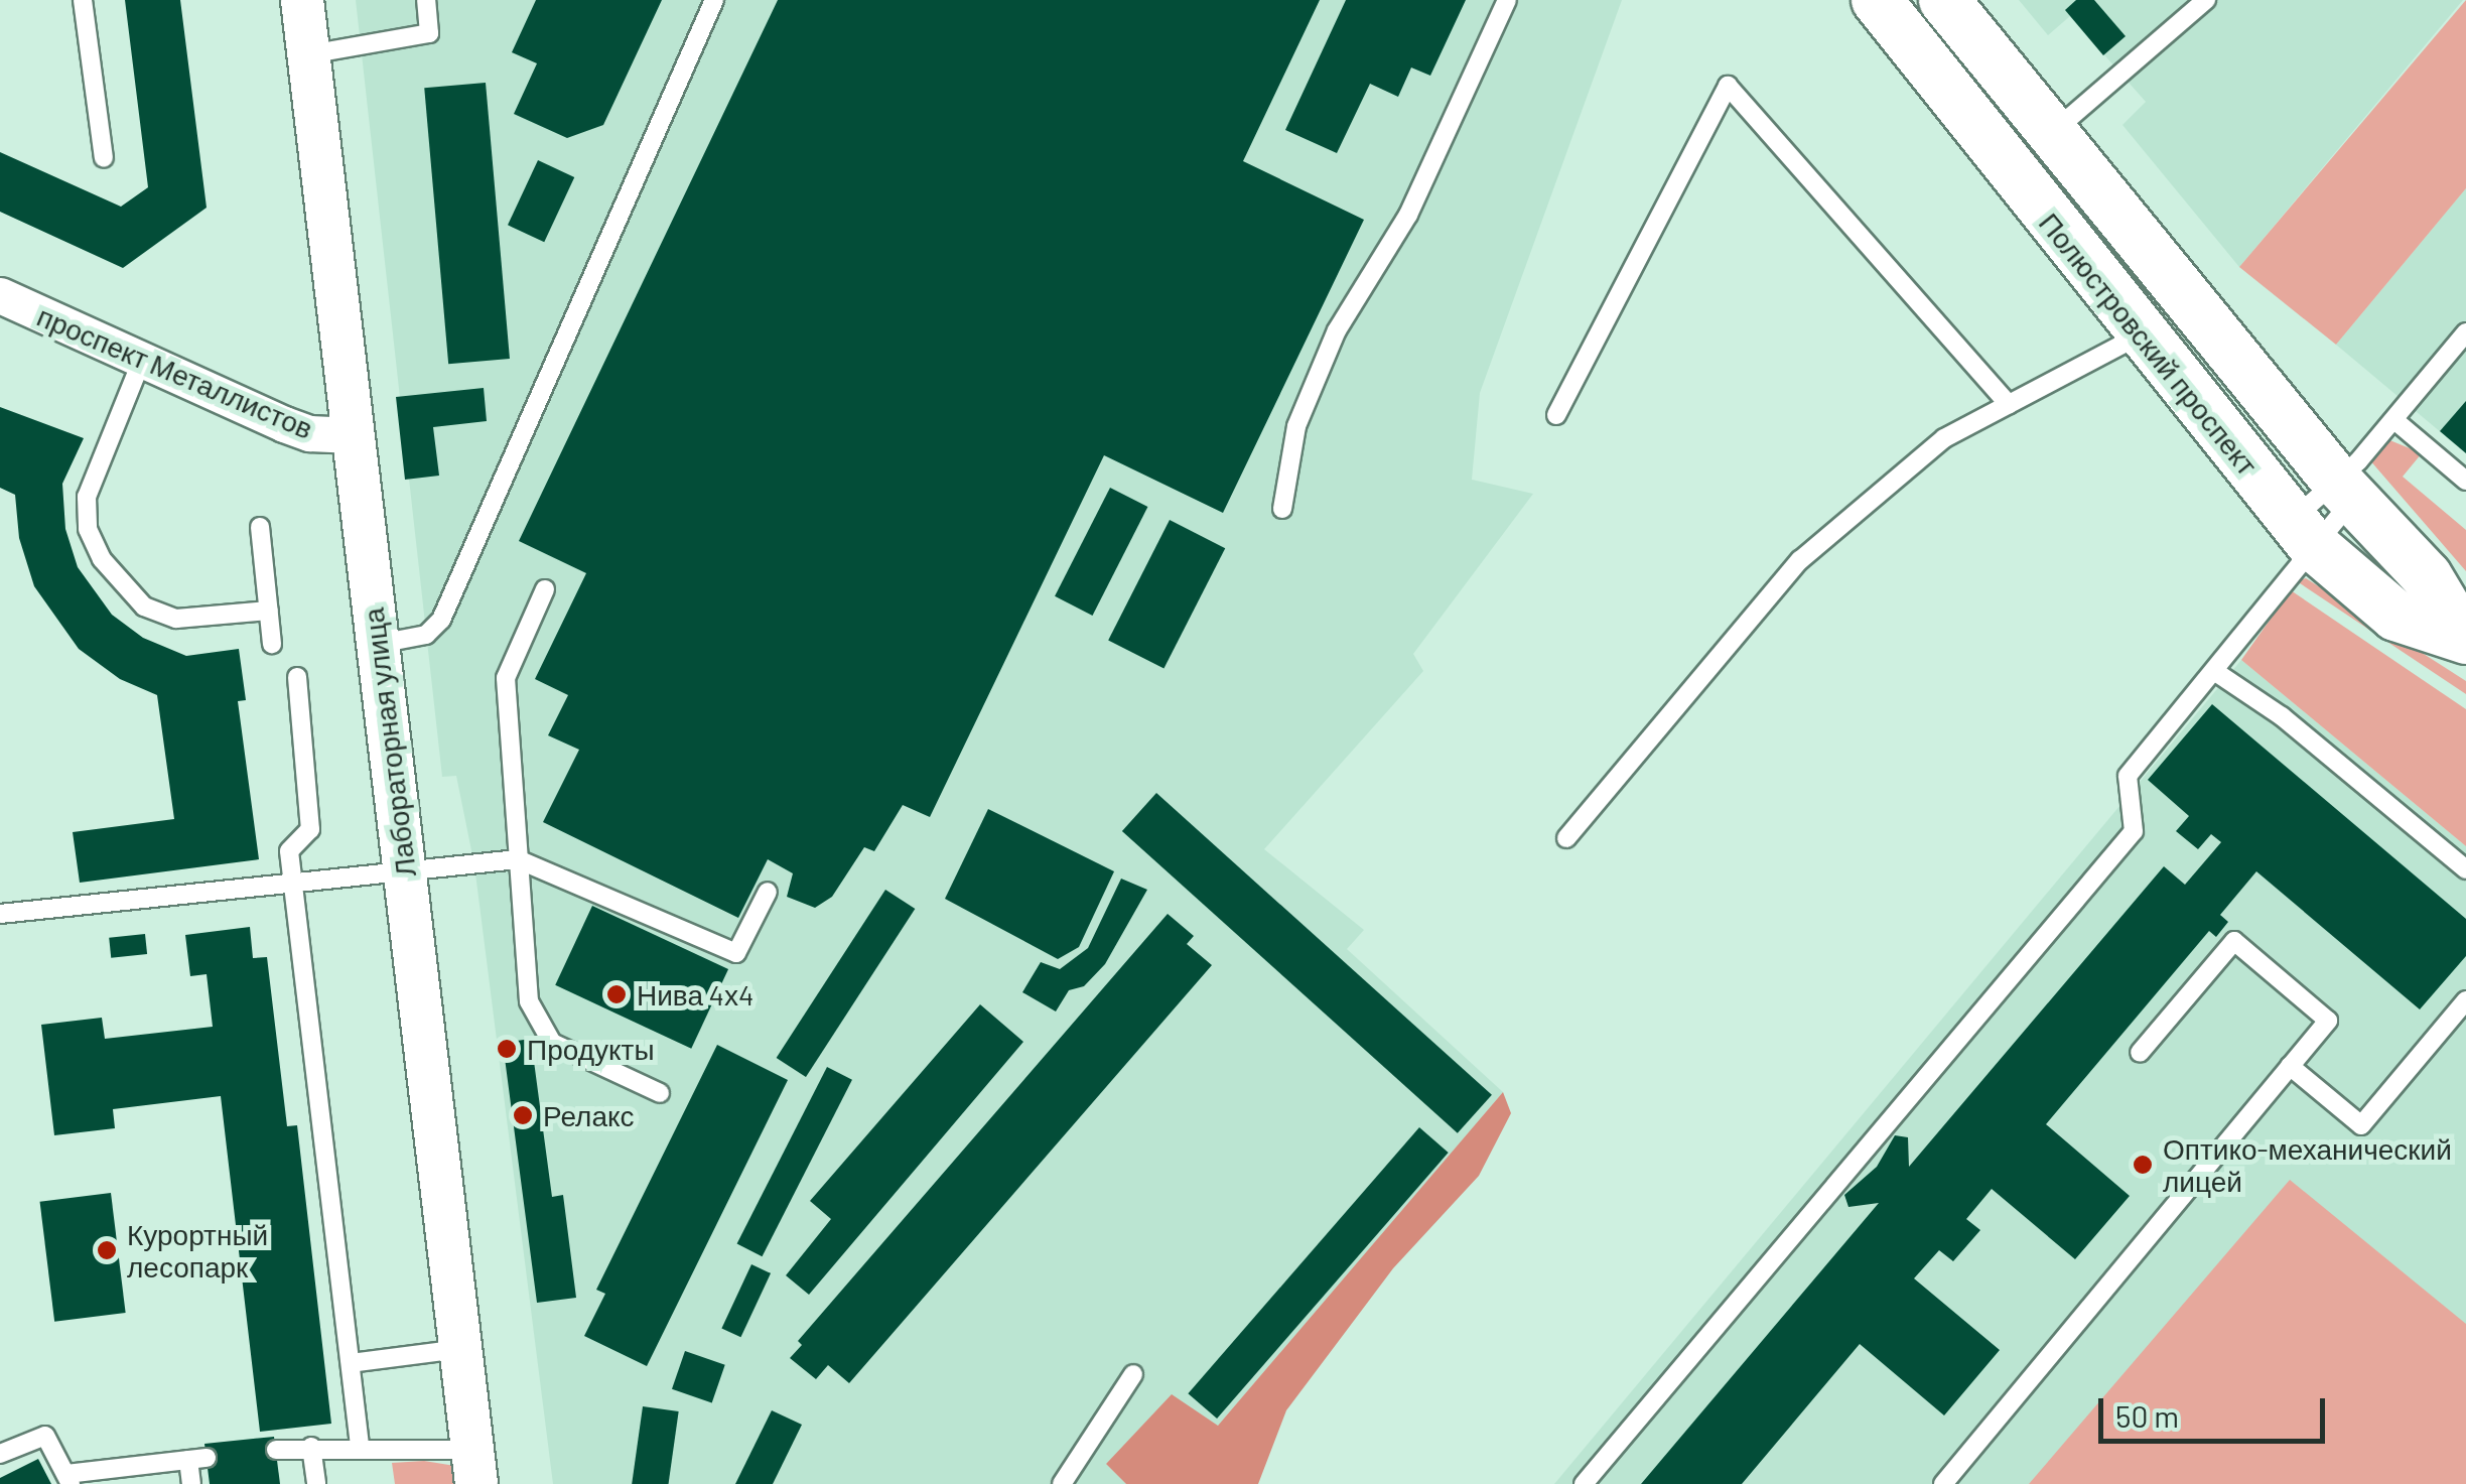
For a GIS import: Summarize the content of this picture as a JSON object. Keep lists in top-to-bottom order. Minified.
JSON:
{"streets":{"main road":["Полюстровский проспект"],"street":["проспект Металлистов","Лабораторная улица"]},"crossings":[["проспект Металлистов","Лабораторная улица"]],"places":["Нива 4х4","Продукты","Релакс","Оптико-механический лицей","Курортный лесопарк"],"scale_bar":"50 m"}
